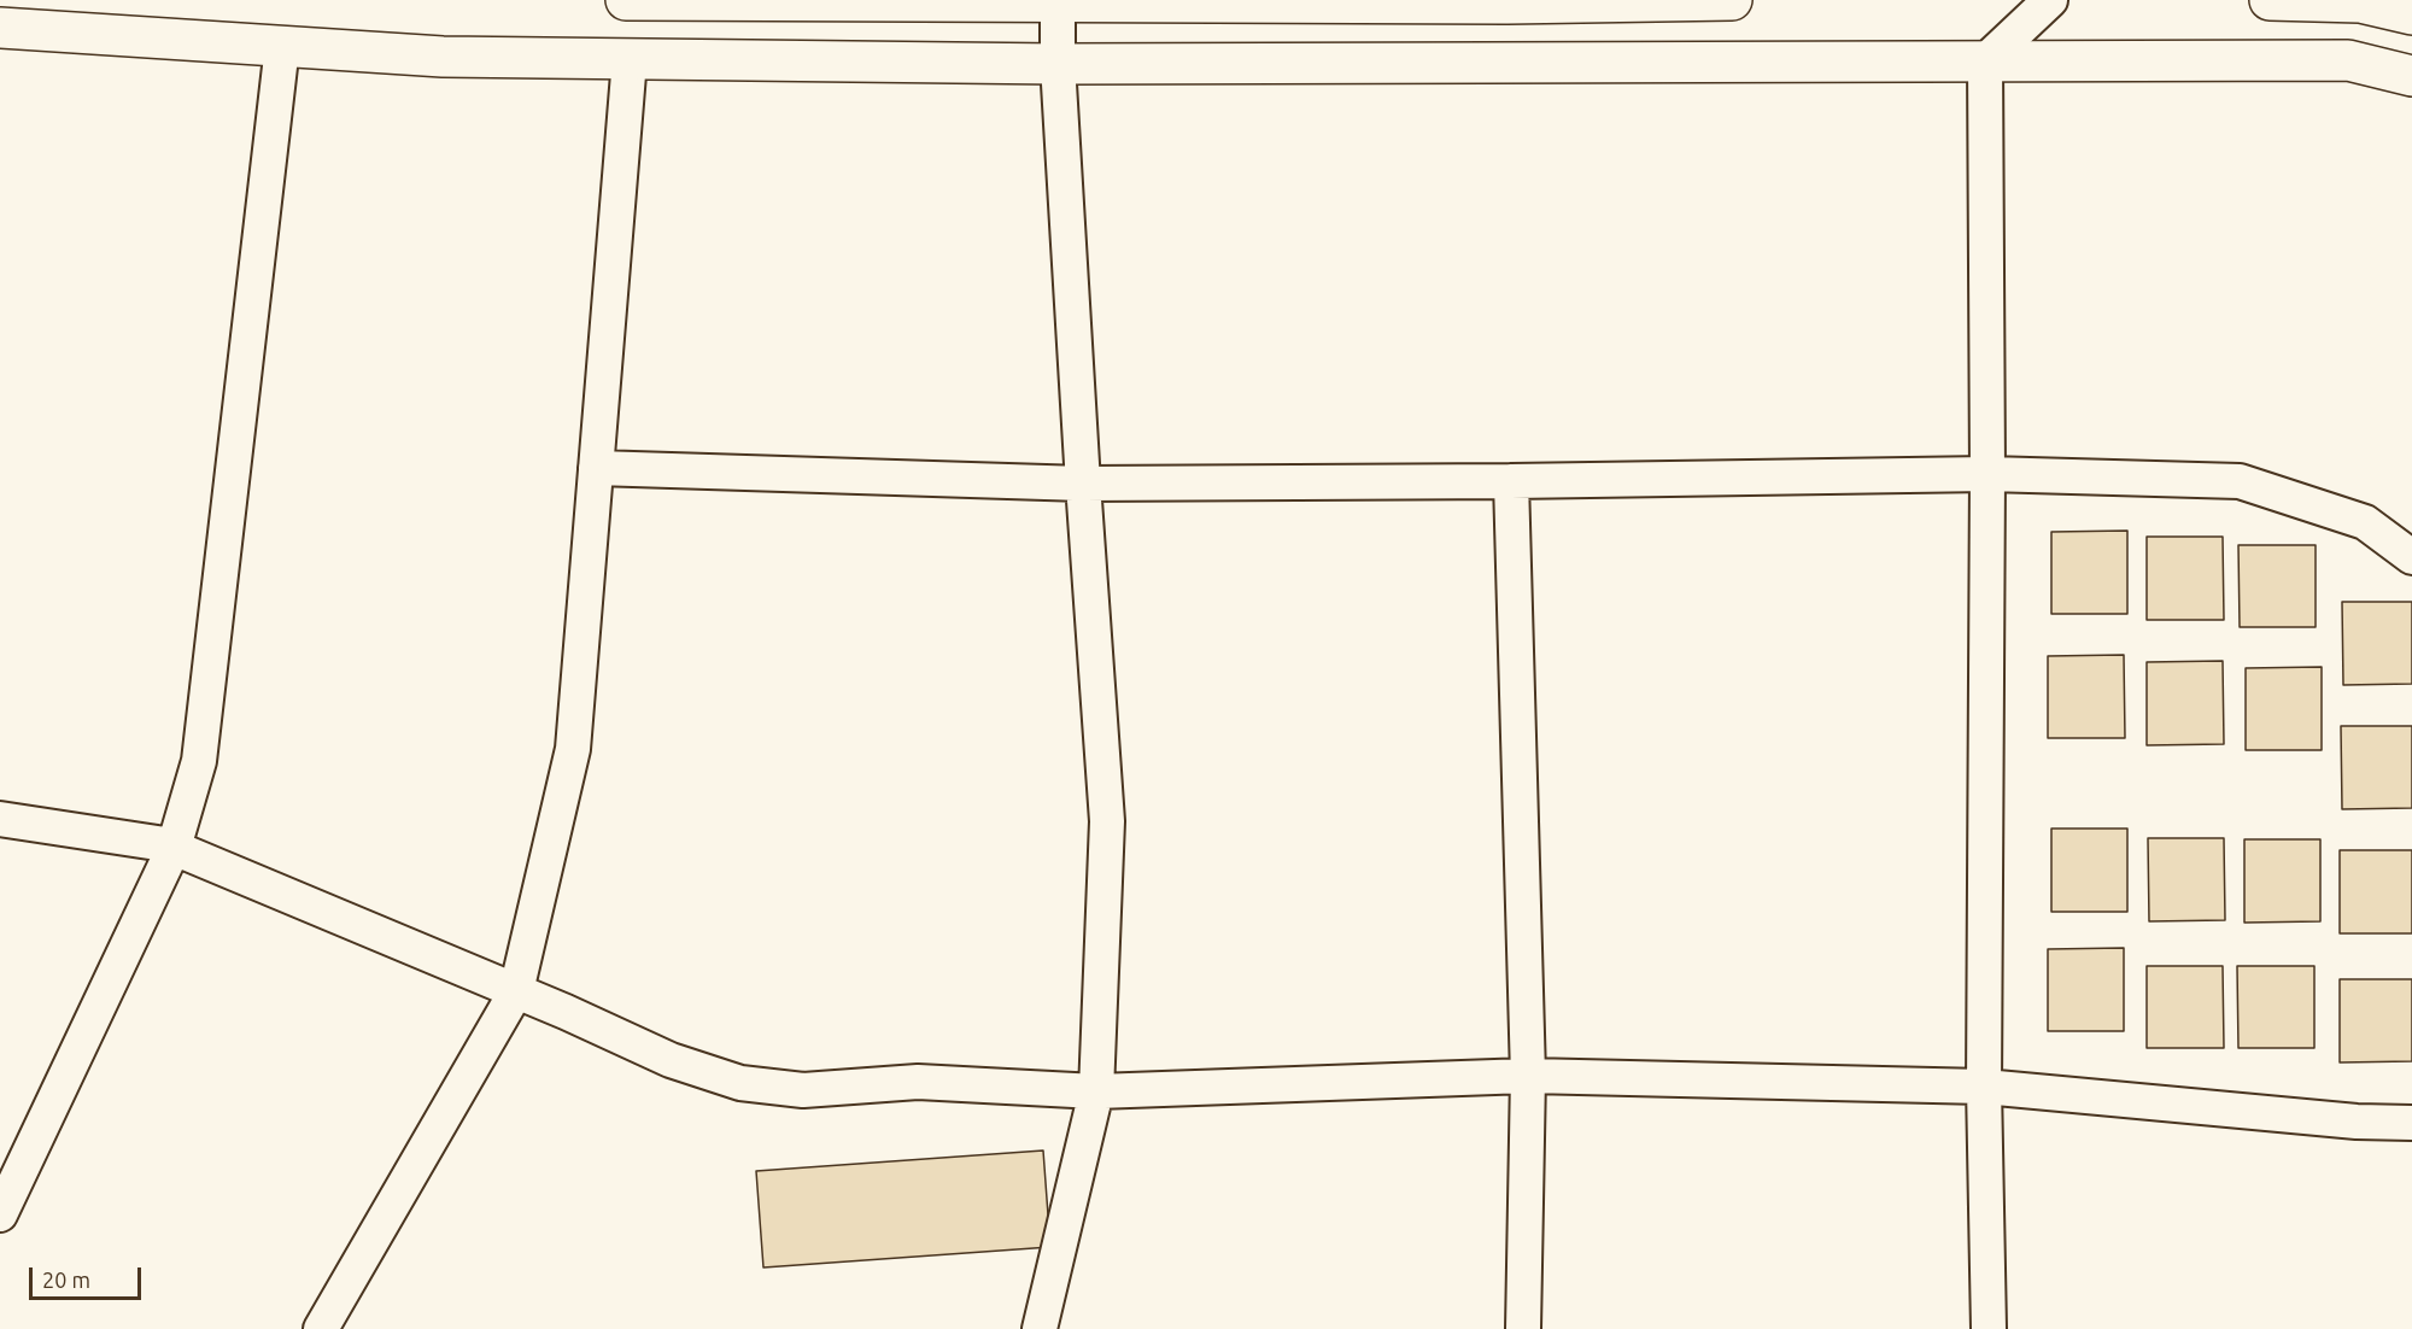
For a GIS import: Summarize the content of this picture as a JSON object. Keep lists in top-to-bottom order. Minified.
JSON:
{"scale_bar":"20 m"}
